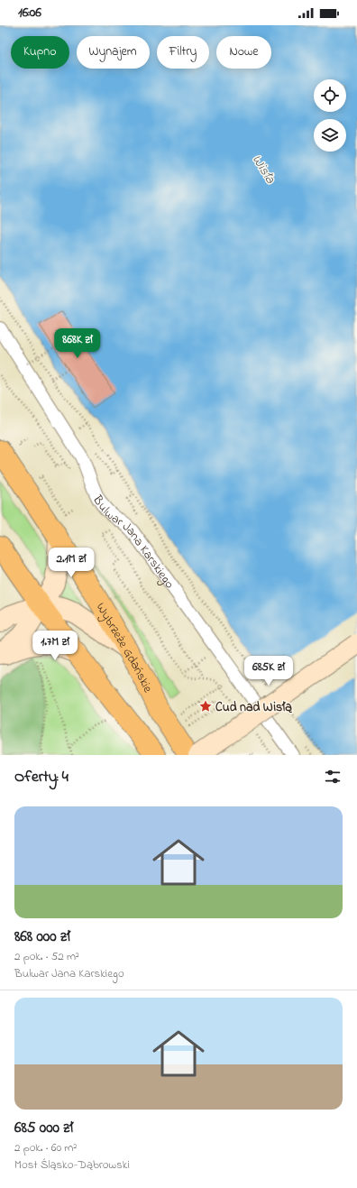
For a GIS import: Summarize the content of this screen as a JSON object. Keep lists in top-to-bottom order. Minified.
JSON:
{"streets":{"main road":["Wybrzeże Gdańskie"],"street":["Bulwar Jana Karskiego"]},"water":["Wisła"],"places":{"place":["Cud nad Wisłą"]},"page":{"status":"16:06","chip":["Kupno","Wynajem","Filtry","Nowe"],"price":["868K zł","2.1M zł","1.7M zł","685K zł"],"heading":"Oferty: 4","list":[{"name":"868 000 zł","note":"2 pok. · 52 m² · Bulwar Jana Karskiego"},{"name":"685 000 zł","note":"2 pok. · 60 m² · Most Śląsko-Dąbrowski"}]}}
